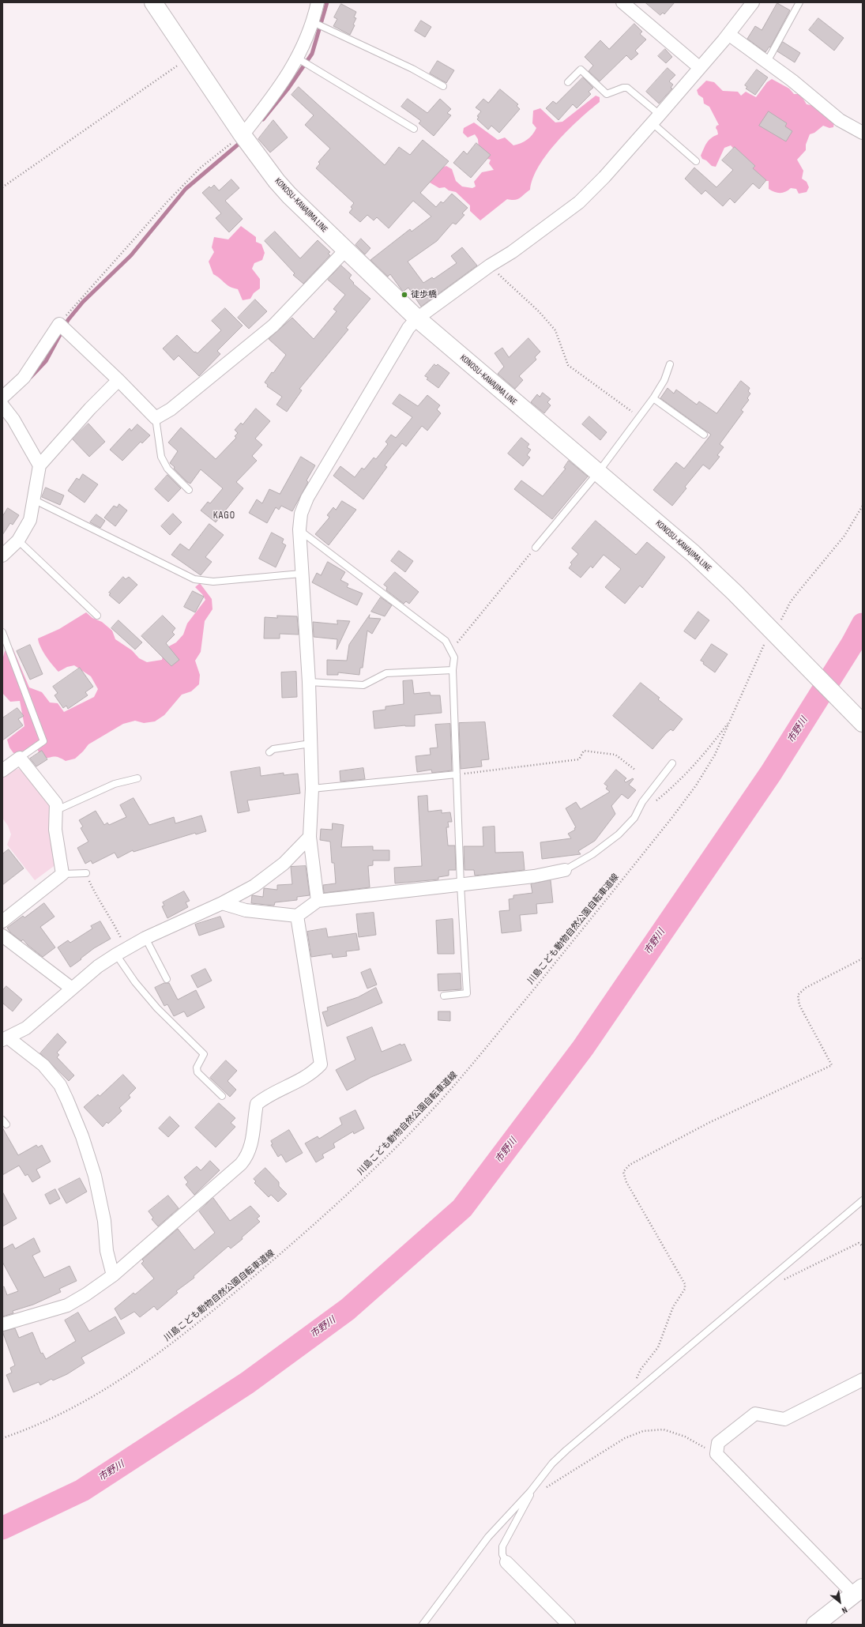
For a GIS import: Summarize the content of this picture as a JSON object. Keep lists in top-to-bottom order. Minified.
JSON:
{"streets":{"main road":["KONOSU-KAWAJIMA LINE"],"path":["川島こども動物自然公園自転車道線"]},"districts":["KAGO"],"water":["市野川"],"places":["徒歩橋"],"north":"bottom right"}
